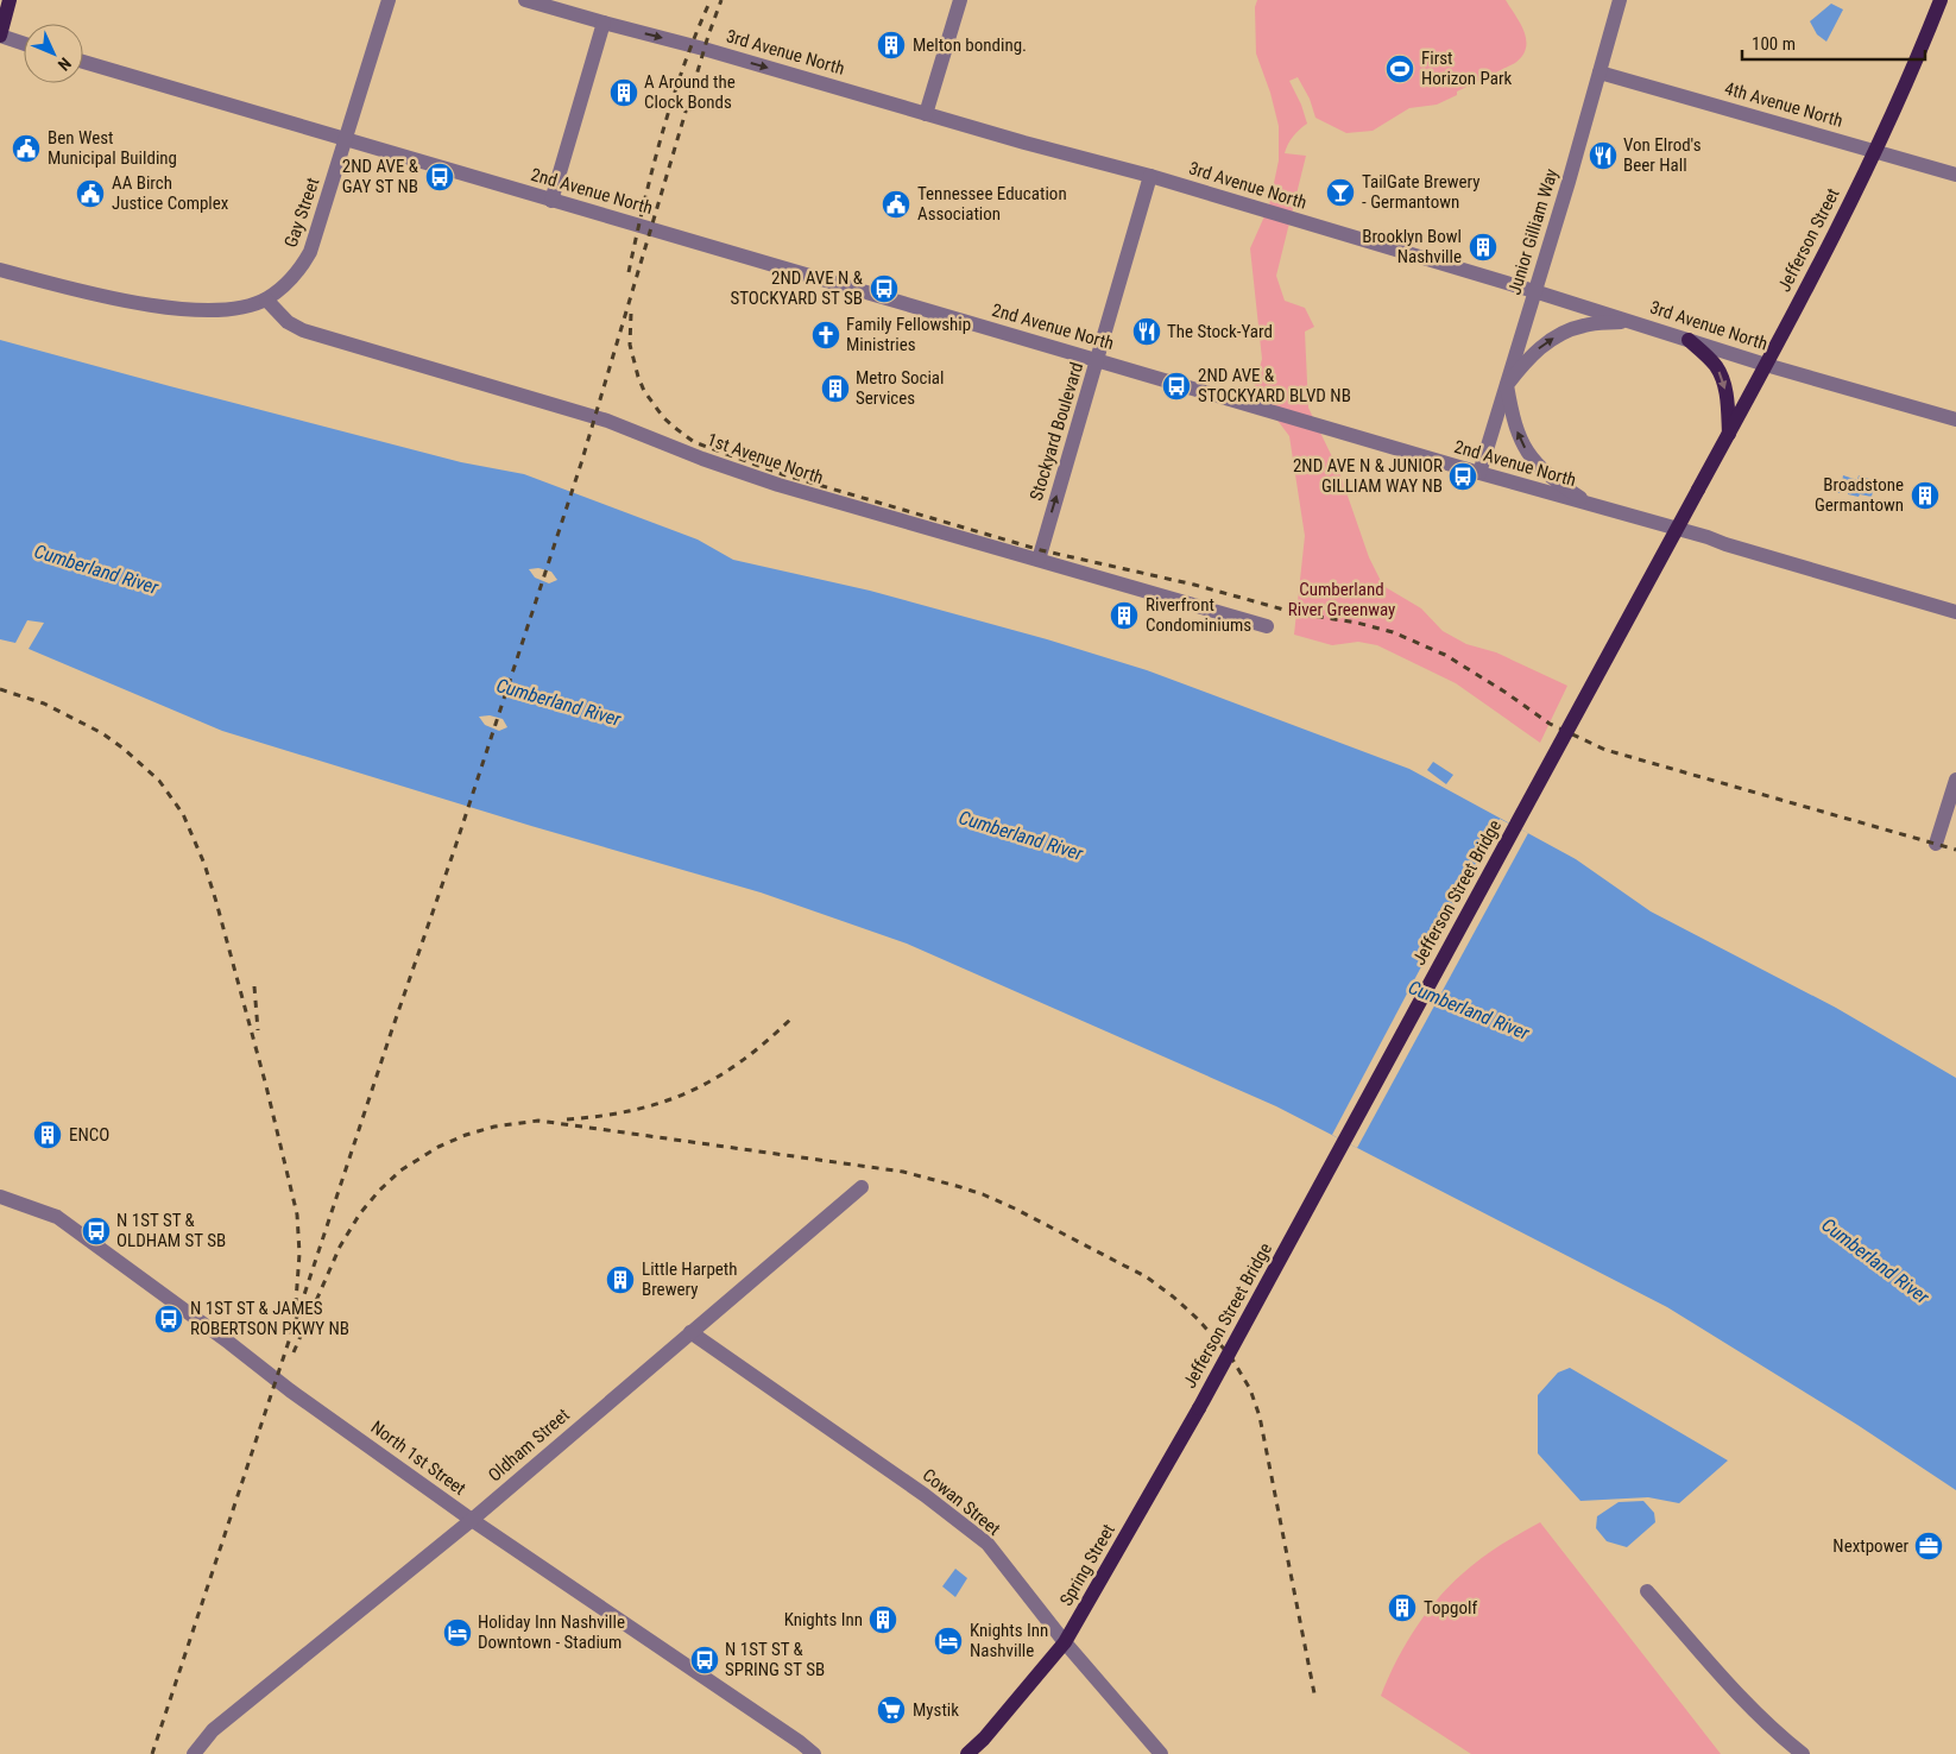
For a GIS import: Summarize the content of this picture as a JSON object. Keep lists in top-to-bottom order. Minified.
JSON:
{"streets":{"main road":["Jefferson Street","Jefferson Street Bridge","Spring Street"],"street":["3rd Avenue North","4th Avenue North","2nd Avenue North","Gay Street","Junior Gilliam Way","Stockyard Boulevard","1st Avenue North","Oldham Street","North 1st Street","Cowan Street"]},"crossings":[["3rd Avenue North","Junior Gilliam Way"],["3rd Avenue North","Jefferson Street"],["3rd Avenue North","Stockyard Boulevard"],["4th Avenue North","Junior Gilliam Way"],["4th Avenue North","Jefferson Street"],["2nd Avenue North","Gay Street"],["2nd Avenue North","Junior Gilliam Way"],["2nd Avenue North","Stockyard Boulevard"],["Gay Street","1st Avenue North"],["Jefferson Street","Jefferson Street Bridge"],["Stockyard Boulevard","1st Avenue North"],["Jefferson Street Bridge","Spring Street"],["Oldham Street","North 1st Street"],["Oldham Street","Cowan Street"],["Cowan Street","Spring Street"]],"one_way":["Stockyard Boulevard"],"water":["Cumberland River"],"parks":["Cumberland River Greenway"],"places":{"building":["Melton bonding.","A Around the Clock Bonds","Brooklyn Bowl Nashville","Metro Social Services","Broadstone Germantown","Riverfront Condominiums","ENCO","Little Harpeth Brewery","Topgolf","Knights Inn"],"sports":["First Horizon Park"],"public building":["Ben West Municipal Building","AA Birch Justice Complex","Tennessee Education Association"],"restaurant":["Von Elrod's Beer Hall","The Stock-Yard"],"bus stop":["2ND AVE & GAY ST NB","2ND AVE N & STOCKYARD ST SB","2ND AVE & STOCKYARD BLVD NB","2ND AVE N & JUNIOR GILLIAM WAY NB","N 1ST ST & OLDHAM ST SB","N 1ST ST & JAMES ROBERTSON PKWY NB","N 1ST ST & SPRING ST SB"],"bar":["TailGate Brewery - Germantown"],"church":["Family Fellowship Ministries"],"office":["Nextpower"],"hotel":["Holiday Inn Nashville Downtown - Stadium","Knights Inn Nashville"],"supermarket":["Mystik"]},"scale_bar":"100 m","north":"bottom right"}
